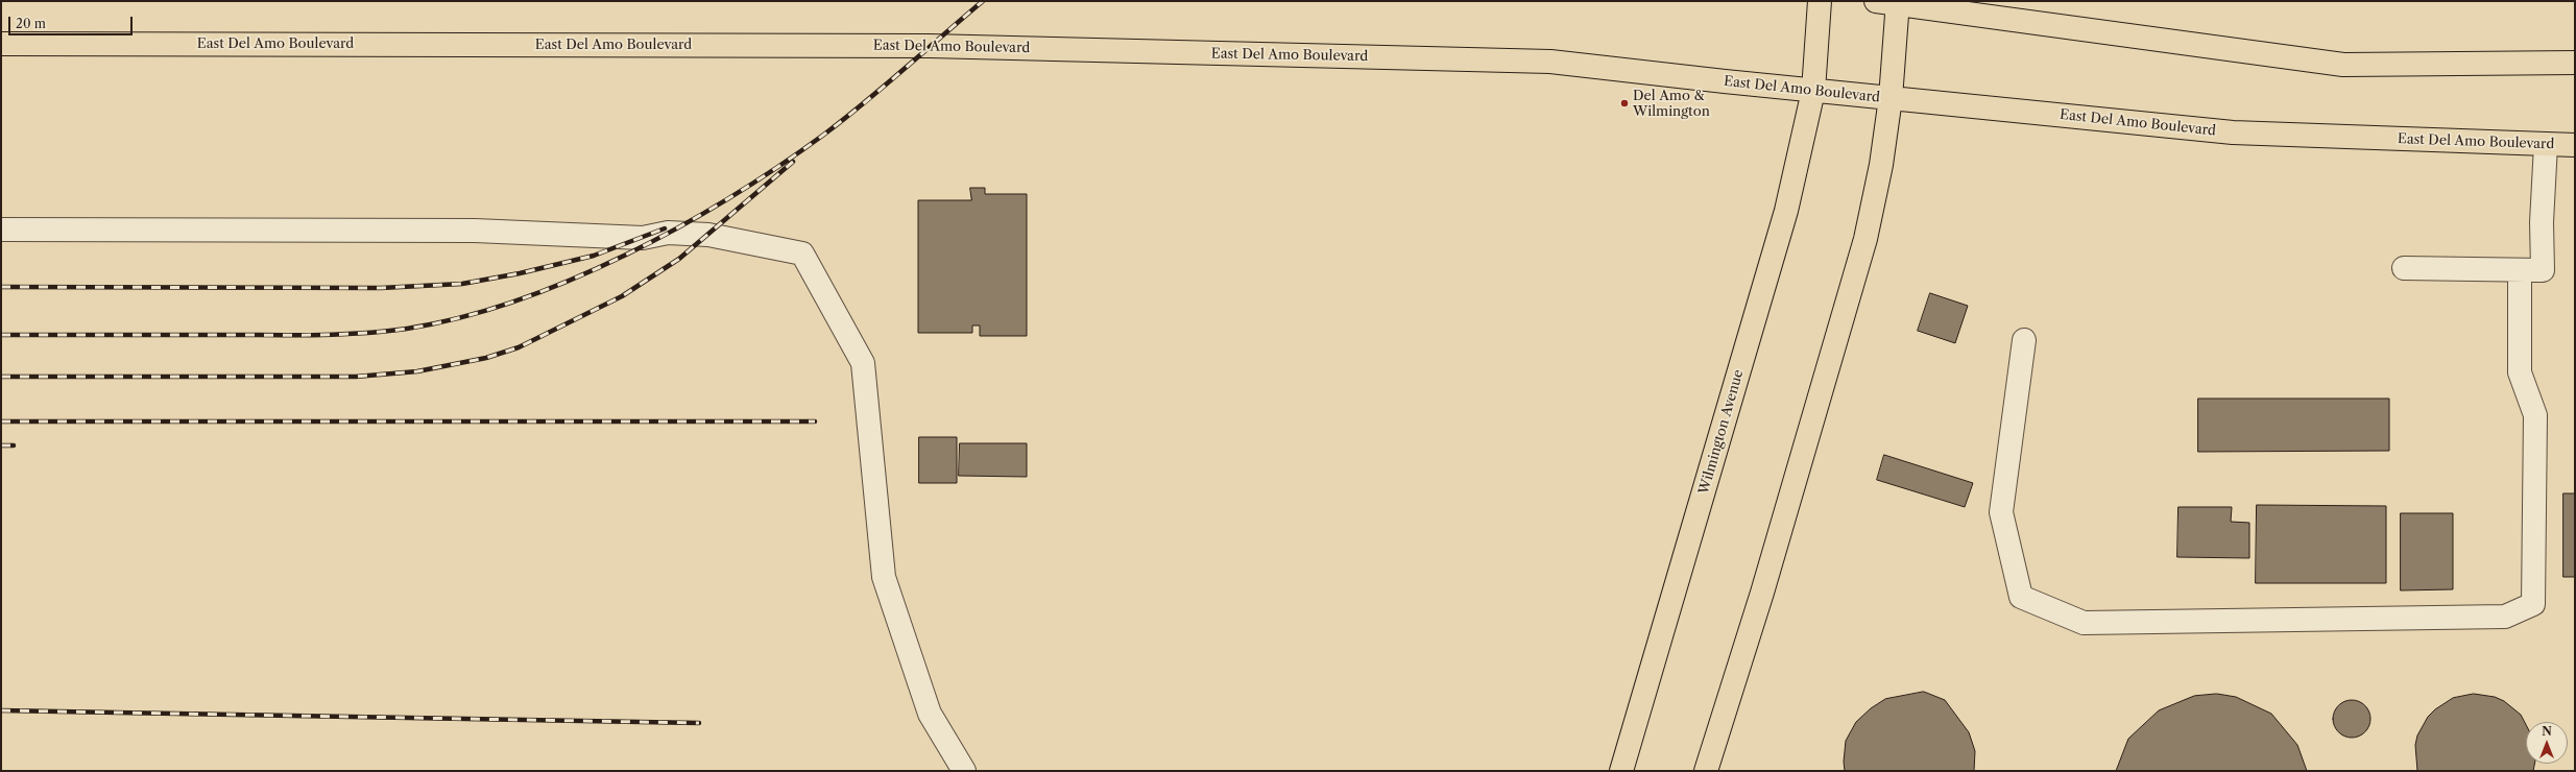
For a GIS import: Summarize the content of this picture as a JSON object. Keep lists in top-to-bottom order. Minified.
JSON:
{"streets":{"main road":["East Del Amo Boulevard","Wilmington Avenue"]},"crossings":[["East Del Amo Boulevard","Wilmington Avenue"]],"places":["Del Amo & Wilmington"],"scale_bar":"20 m","north":"top"}
